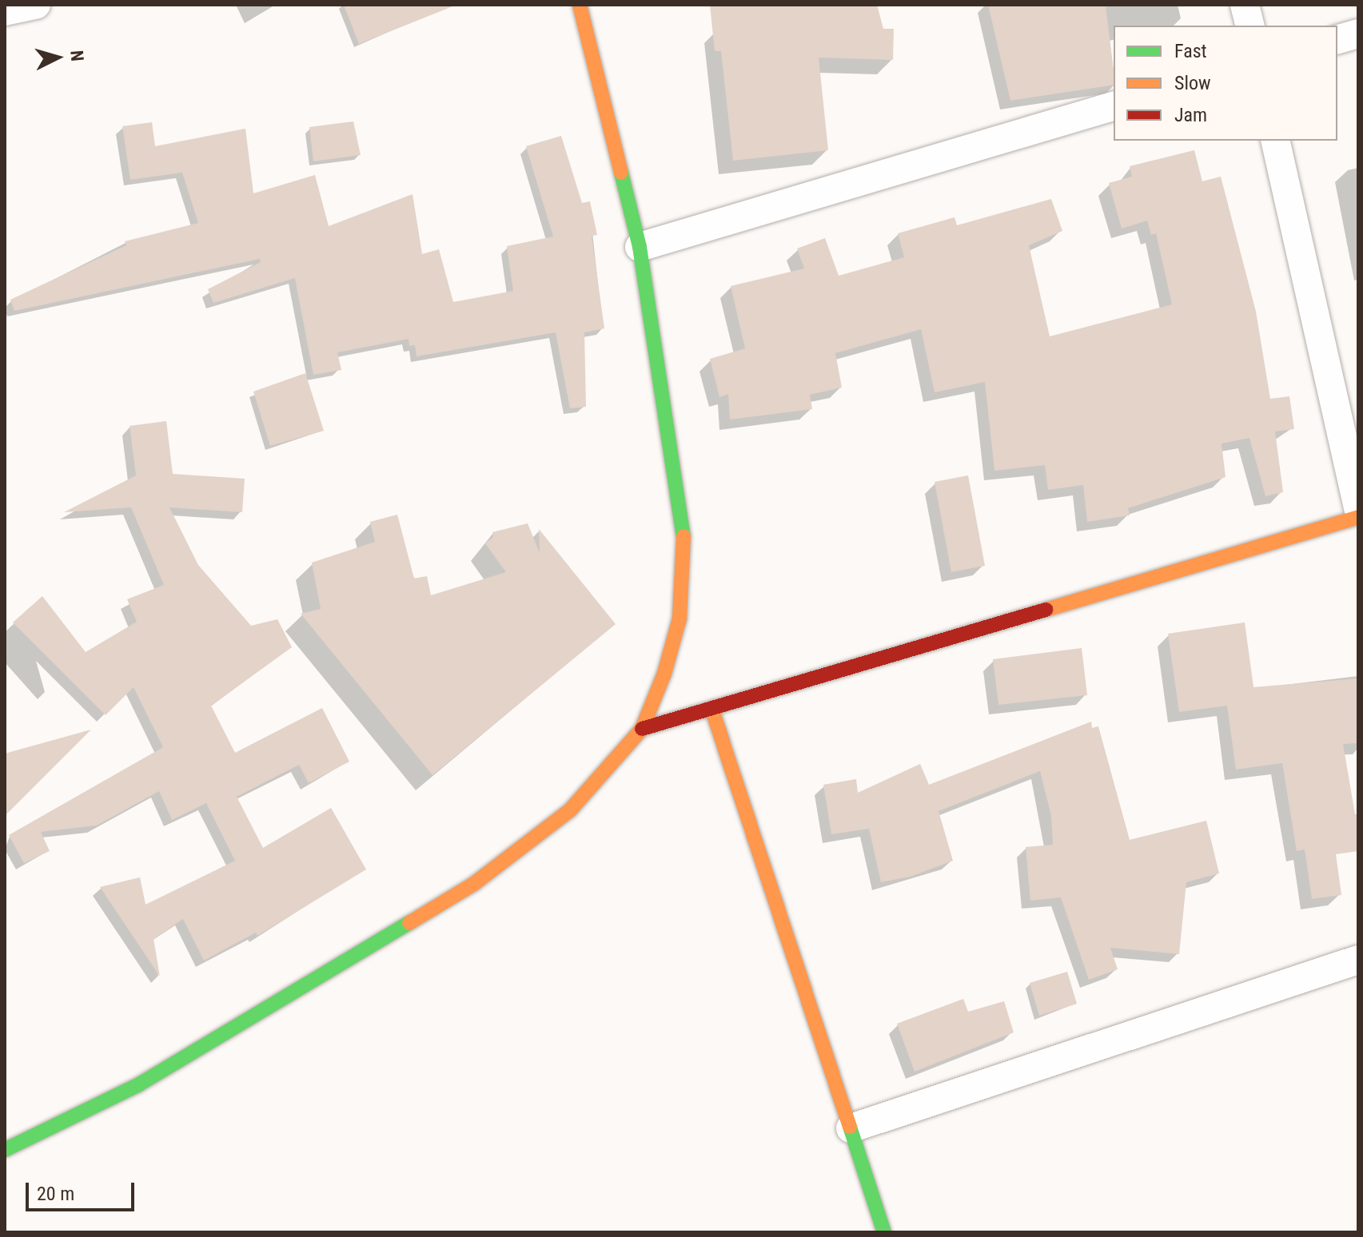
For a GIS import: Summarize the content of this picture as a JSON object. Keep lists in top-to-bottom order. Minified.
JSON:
{"legend":["Fast","Slow","Jam"],"scale_bar":"20 m","north":"right"}
